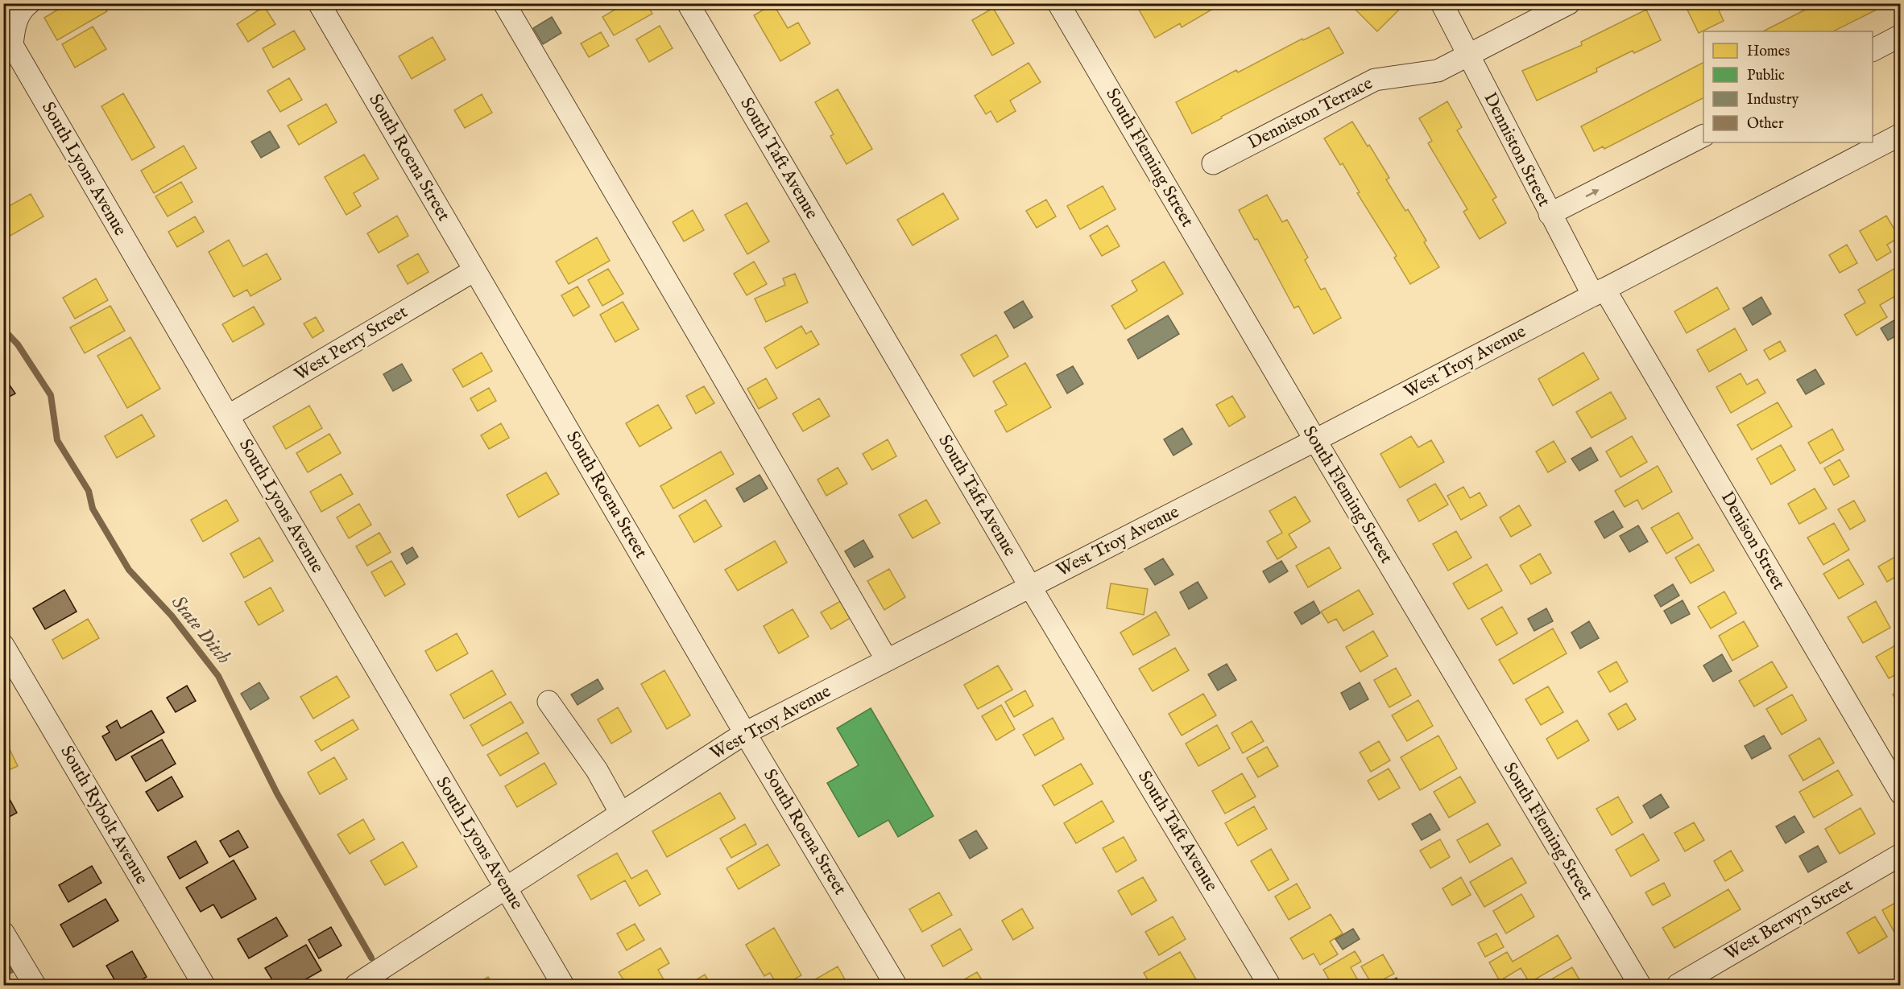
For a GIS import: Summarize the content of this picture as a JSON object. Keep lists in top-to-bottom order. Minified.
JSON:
{"streets":{"street":["Denniston Terrace","Denniston Street","South Roena Street","South Fleming Street","South Taft Avenue","South Lyons Avenue","West Perry Street","West Troy Avenue","Denison Street","South Rybolt Avenue","West Berwyn Street"]},"crossings":[["Denniston Terrace","Denniston Street"],["Denniston Street","West Troy Avenue"],["Denniston Street","Denison Street"],["South Roena Street","West Perry Street"],["South Roena Street","West Troy Avenue"],["South Fleming Street","West Troy Avenue"],["South Taft Avenue","West Troy Avenue"],["South Lyons Avenue","West Perry Street"],["South Lyons Avenue","West Troy Avenue"],["West Troy Avenue","Denison Street"]],"water":["State Ditch"],"legend":["Homes","Public","Industry","Other"]}
